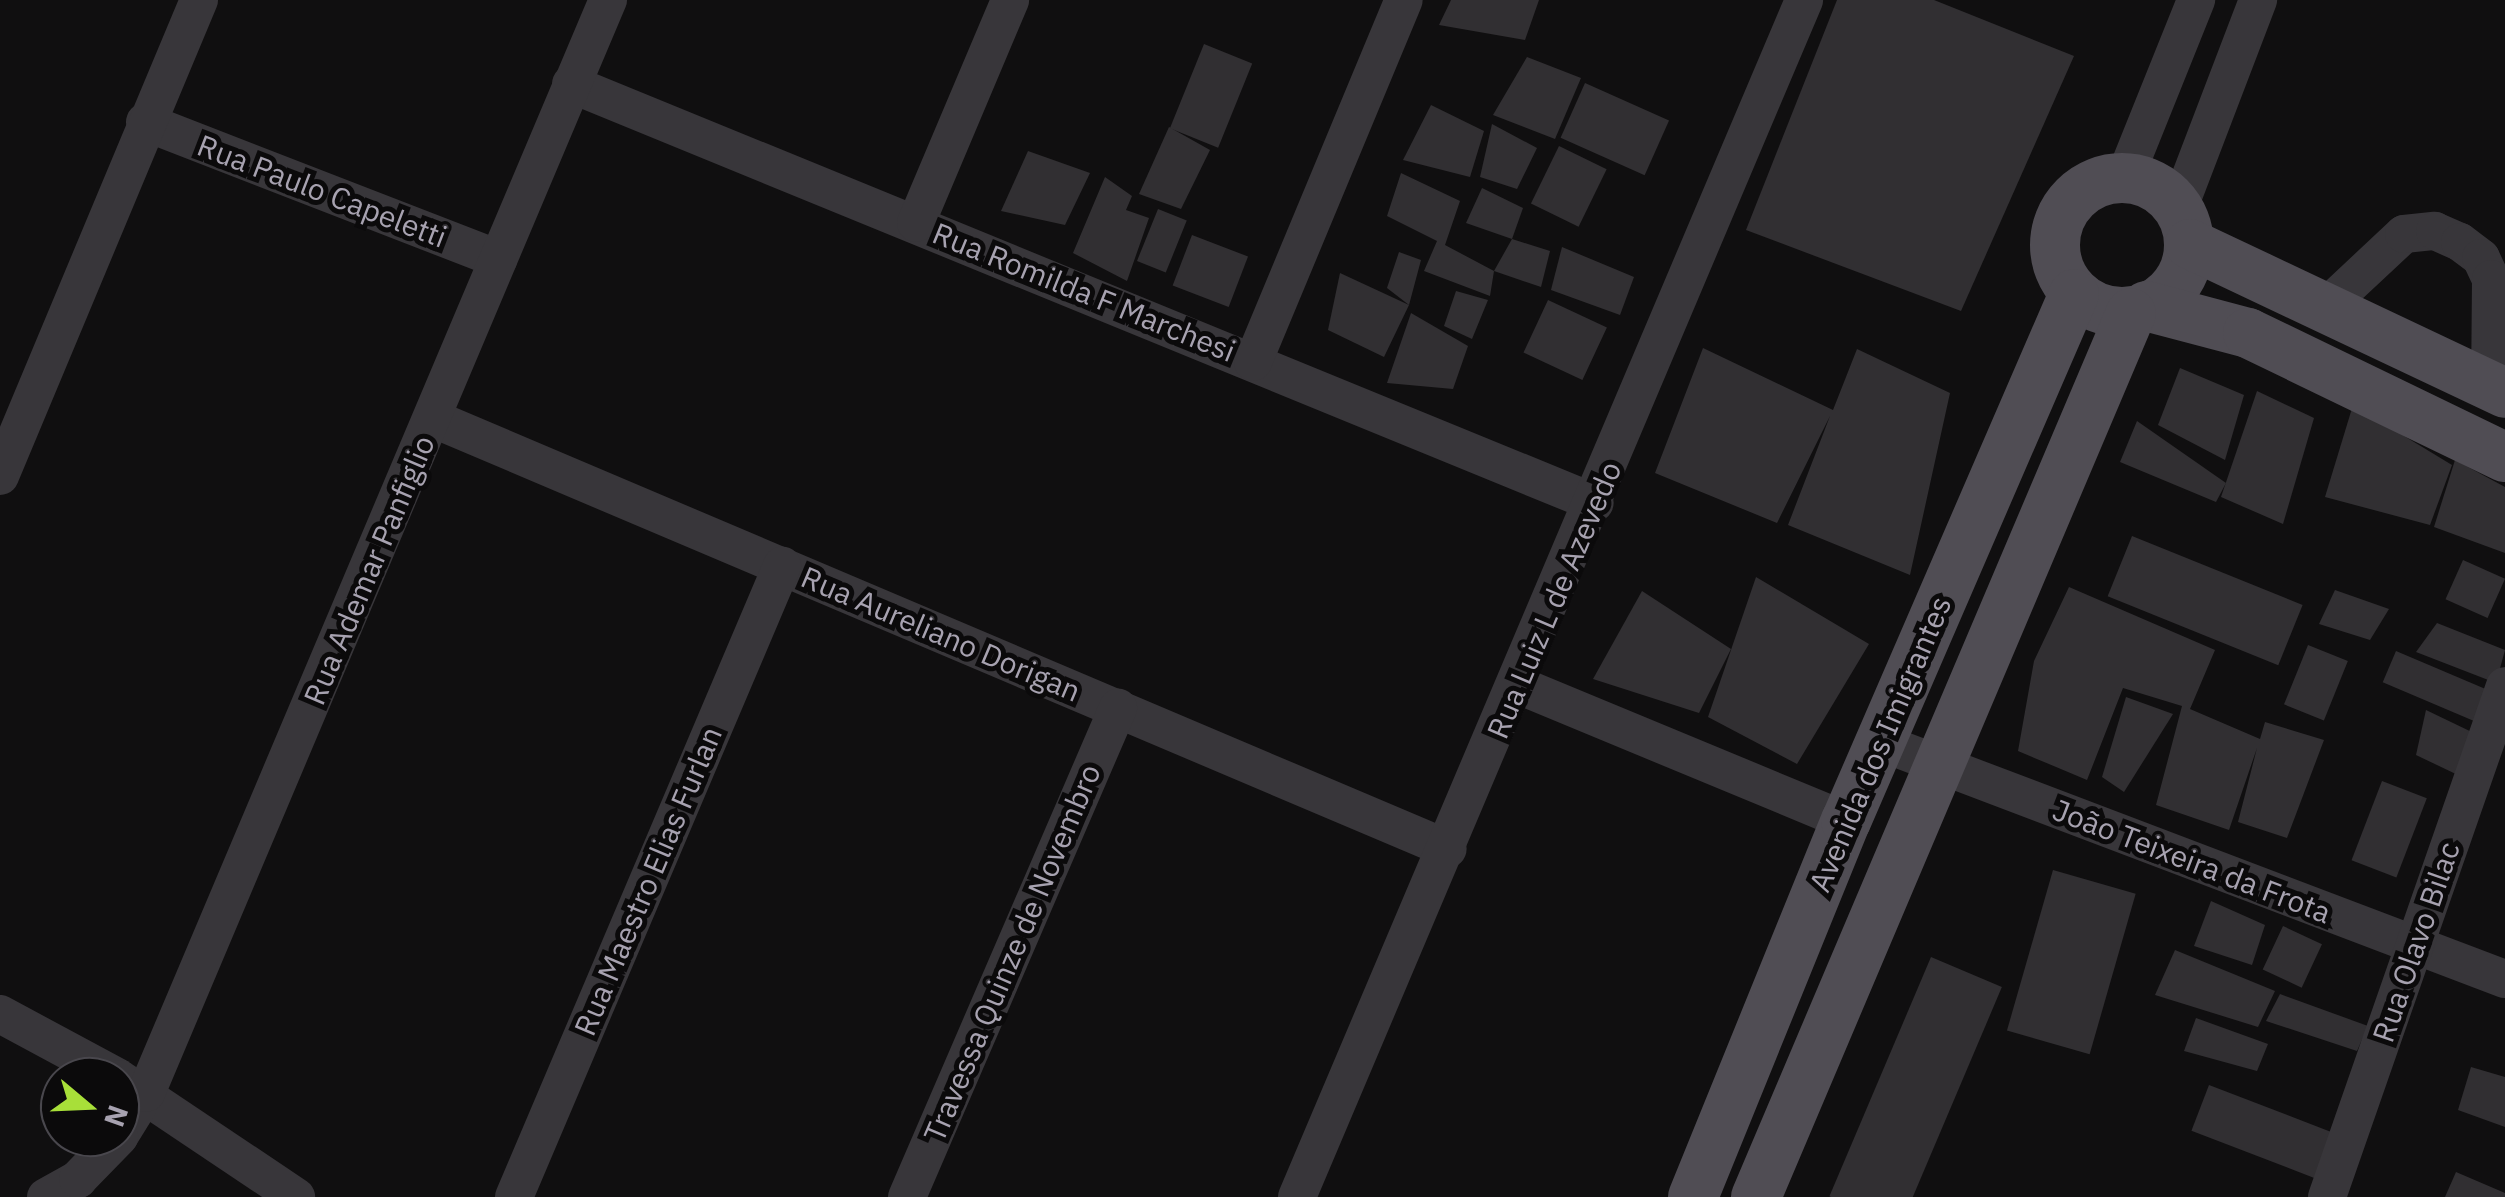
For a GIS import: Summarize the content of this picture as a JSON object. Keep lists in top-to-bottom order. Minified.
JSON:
{"streets":{"main road":["Avenida dos Imigrantes"],"street":["Rua Paulo Capeletti","Rua Romilda F Marchesi","Rua Ademar Panfiglio","Rua Luiz L de Azevedo","Rua Aureliano Dorigan","João Teixeira da Frota","Rua Maestro Elias Furlan","Rua Olavo Bilac","Travessa Quinze de Novembro"]},"crossings":[["Rua Paulo Capeletti","Rua Ademar Panfiglio"],["Rua Romilda F Marchesi","Rua Ademar Panfiglio"],["Rua Romilda F Marchesi","Rua Luiz L de Azevedo"],["Rua Ademar Panfiglio","Rua Aureliano Dorigan"],["Rua Luiz L de Azevedo","Rua Aureliano Dorigan"],["Rua Aureliano Dorigan","Rua Maestro Elias Furlan"],["Rua Aureliano Dorigan","Travessa Quinze de Novembro"],["Avenida dos Imigrantes","João Teixeira da Frota"],["João Teixeira da Frota","Rua Olavo Bilac"]],"north":"right"}
